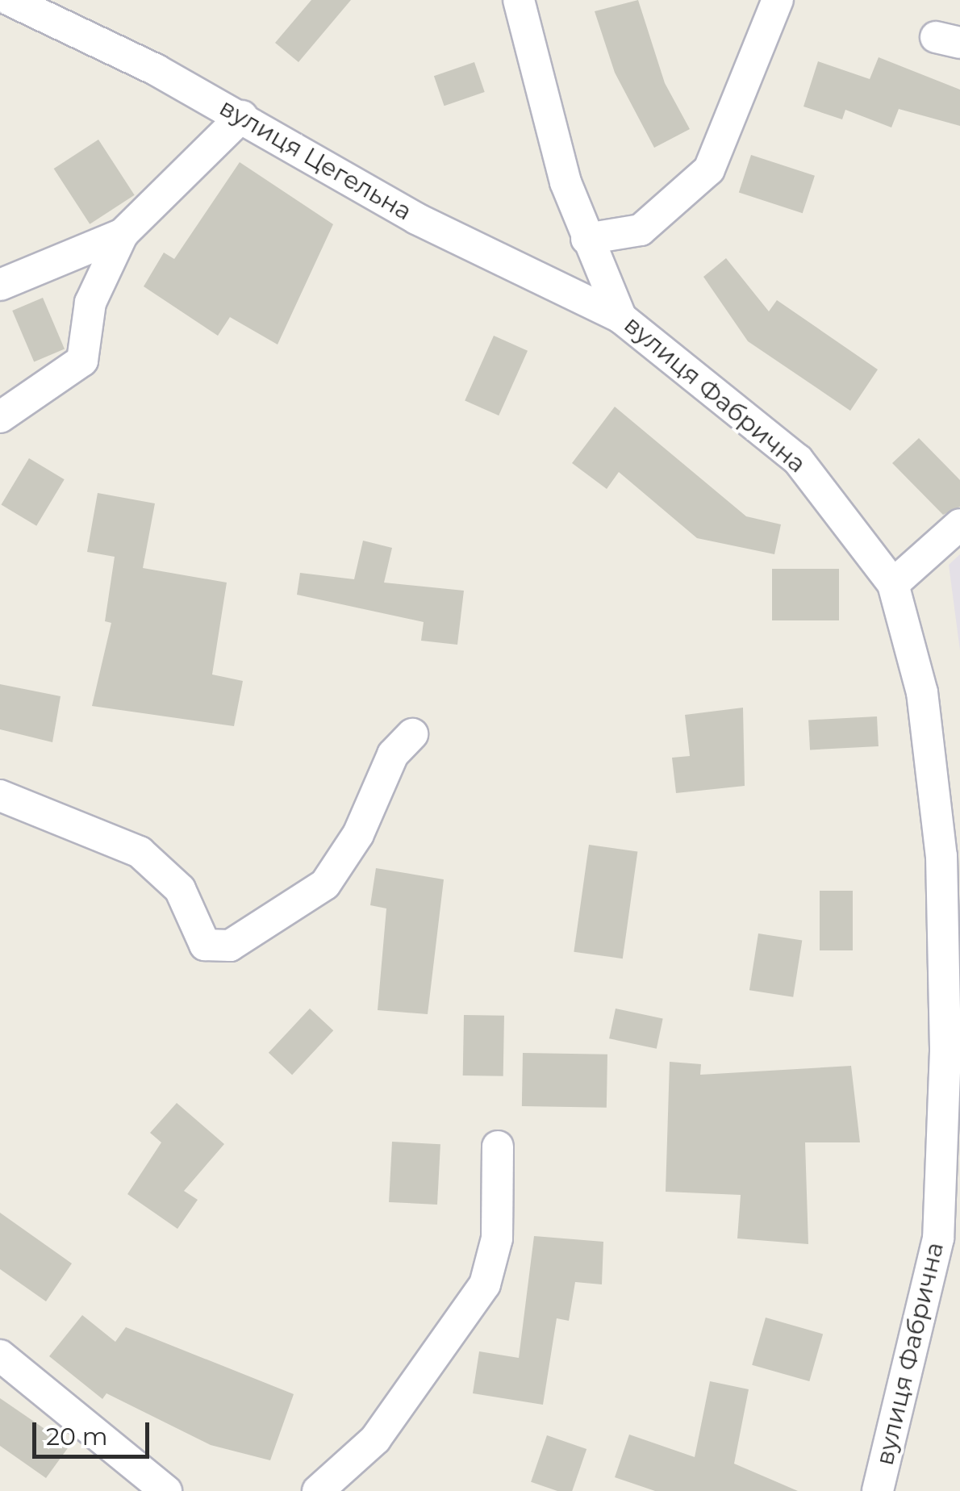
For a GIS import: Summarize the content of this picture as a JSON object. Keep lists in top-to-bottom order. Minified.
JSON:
{"streets":{"street":["вулиця Цегельна","вулиця Фабрична"]},"crossings":[["вулиця Цегельна","вулиця Фабрична"]],"scale_bar":"20 m"}
